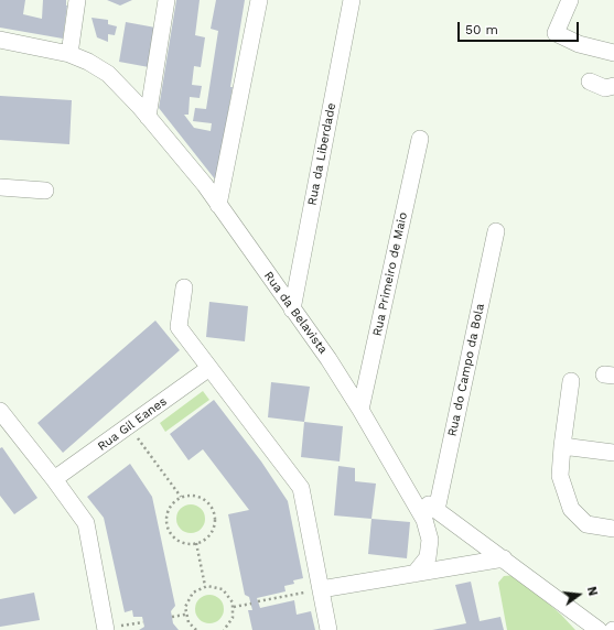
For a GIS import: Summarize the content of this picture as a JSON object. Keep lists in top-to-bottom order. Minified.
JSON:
{"streets":{"street":["Rua da Liberdade","Rua Primeiro de Maio","Rua da Belavista","Rua do Campo da Bola","Rua Gil Eanes"]},"crossings":[["Rua da Liberdade","Rua da Belavista"],["Rua Primeiro de Maio","Rua da Belavista"],["Rua da Belavista","Rua do Campo da Bola"]],"scale_bar":"50 m","north":"right"}
